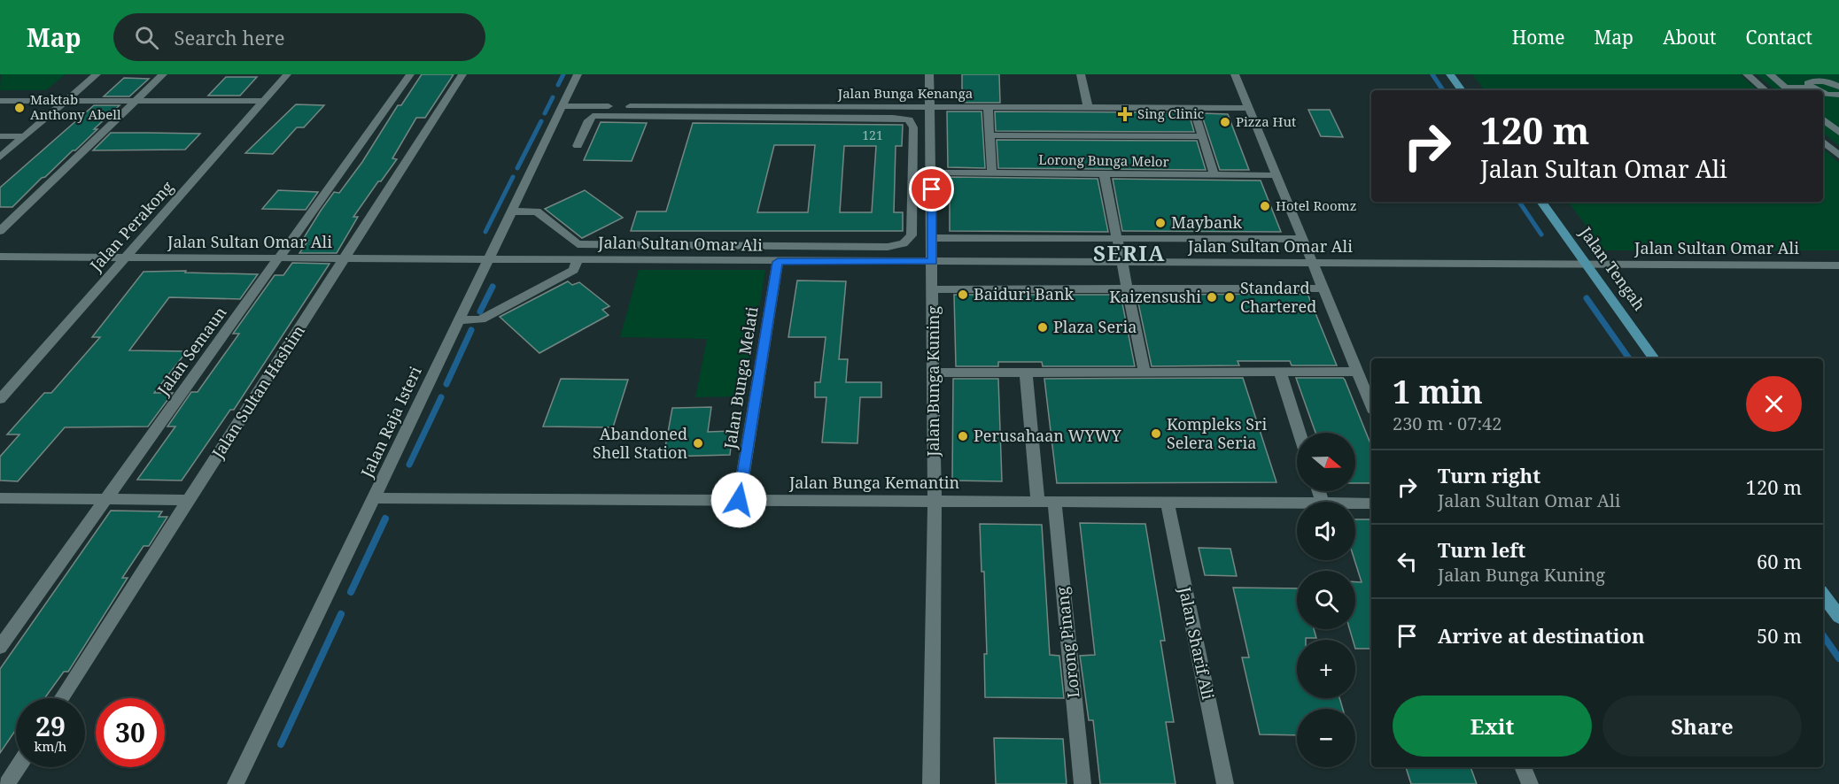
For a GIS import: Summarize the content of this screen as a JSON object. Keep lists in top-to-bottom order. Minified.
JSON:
{"streets":{"main road":["Jalan Tengah"],"street":["Jalan Bunga Kenanga","Lorong Bunga Melor","Jalan Perakong","Jalan Sultan Omar Ali","Jalan Semaun","Jalan Bunga Melati","Jalan Bunga Kuning","Jalan Sultan Hashim","Jalan Raja Isteri","Jalan Bunga Kemantin","Lorong Pinang","Jalan Sharif Ali"]},"crossings":[["Jalan Bunga Kenanga","Jalan Bunga Kuning"],["Jalan Bunga Kenanga","Jalan Raja Isteri"],["Lorong Bunga Melor","Jalan Bunga Kuning"],["Jalan Perakong","Jalan Sultan Omar Ali"],["Jalan Sultan Omar Ali","Jalan Tengah"],["Jalan Sultan Omar Ali","Jalan Semaun"],["Jalan Sultan Omar Ali","Jalan Bunga Melati"],["Jalan Sultan Omar Ali","Jalan Bunga Kuning"],["Jalan Sultan Omar Ali","Jalan Sultan Hashim"],["Jalan Sultan Omar Ali","Jalan Raja Isteri"],["Jalan Bunga Melati","Jalan Bunga Kemantin"],["Jalan Bunga Kuning","Jalan Bunga Kemantin"],["Jalan Raja Isteri","Jalan Bunga Kemantin"],["Jalan Bunga Kemantin","Lorong Pinang"],["Jalan Bunga Kemantin","Jalan Sharif Ali"]],"districts":["SERIA"],"places":{"other":["Maktab Anthony Abell","Pizza Hut","Hotel Roomz","Maybank","Baiduri Bank","Kaizensushi","Standard Chartered","Plaza Seria","Kompleks Sri Selera Seria","Perusahaan WYWY","Abandoned Shell Station"],"health":["Sing Clinic"]},"house_numbers":["121"],"north":"right","page":{"header":"Map","search":"Search here","nav":["Home","Map","About","Contact"],"turn":["120 m","Jalan Sultan Omar Ali"],"heading":["1 min","230 m · 07:42"],"map_buttons":["+","−"],"list":[{"name":"Turn right","note":"Jalan Sultan Omar Ali","value":"120 m"},{"name":"Turn left","note":"Jalan Bunga Kuning","value":"60 m"},{"name":"Arrive at destination","value":"50 m"}],"buttons":["Exit","Share"],"speed":"29 km/h","limit":"30"}}
